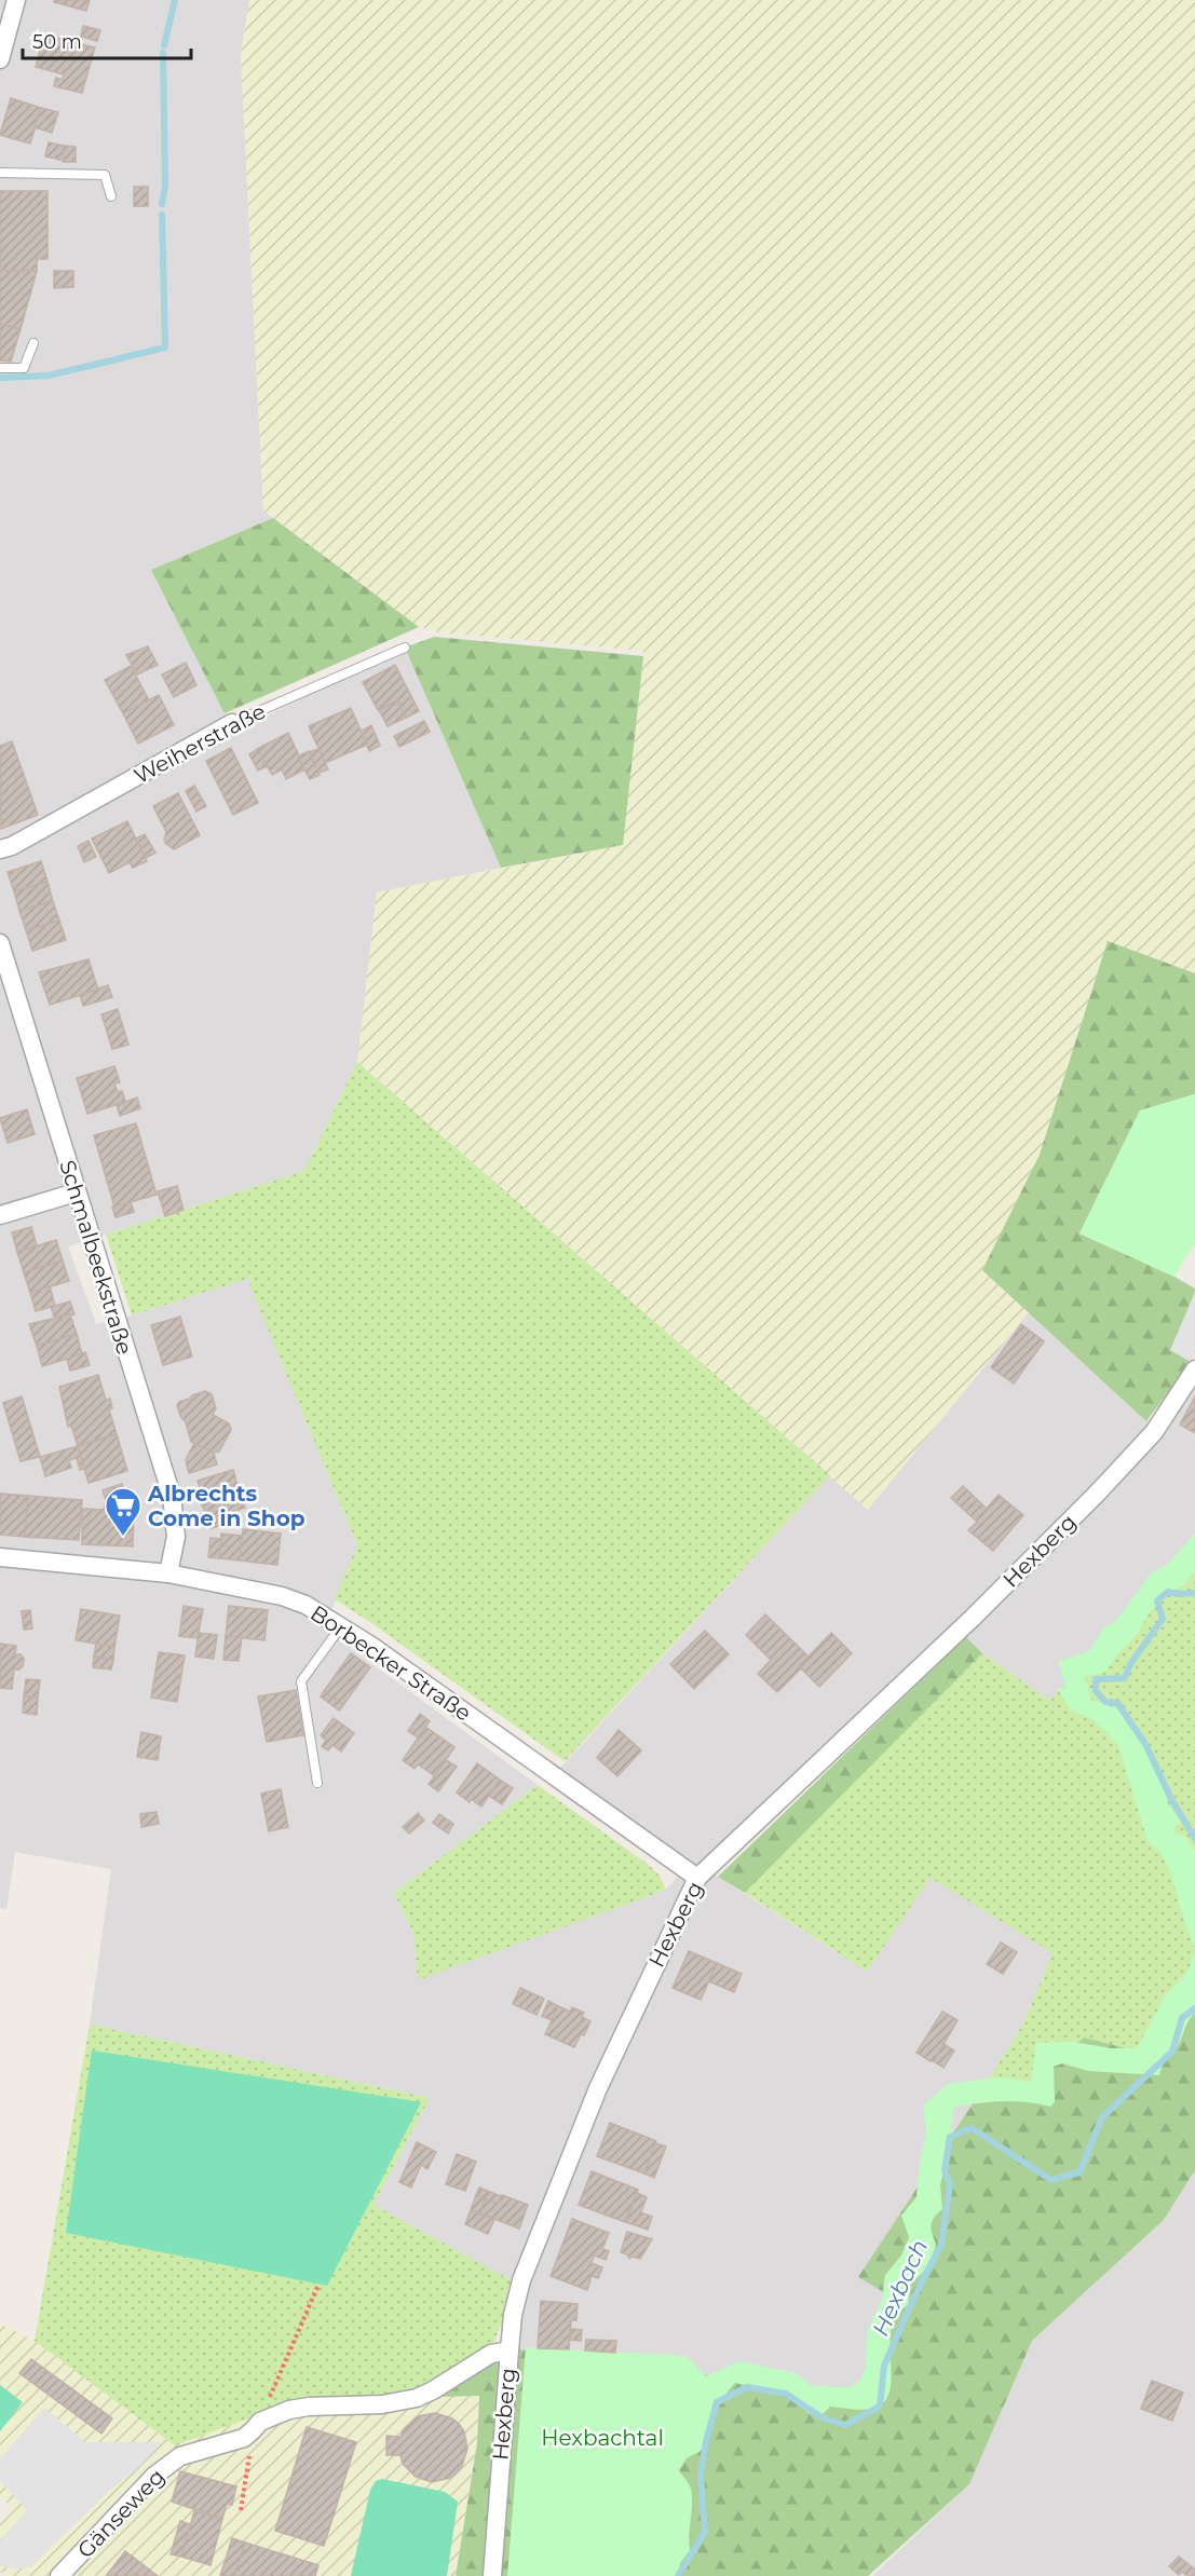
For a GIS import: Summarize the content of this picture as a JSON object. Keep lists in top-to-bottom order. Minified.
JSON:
{"streets":{"street":["Weiherstraße","Schmalbeekstraße","Hexberg","Borbecker Straße","Gänseweg"]},"crossings":[["Schmalbeekstraße","Borbecker Straße"],["Hexberg","Borbecker Straße"],["Hexberg","Gänseweg"]],"water":["Hexbach"],"parks":["Hexbachtal"],"places":{"supermarket":["Albrechts Come in Shop"]},"scale_bar":"50 m"}
